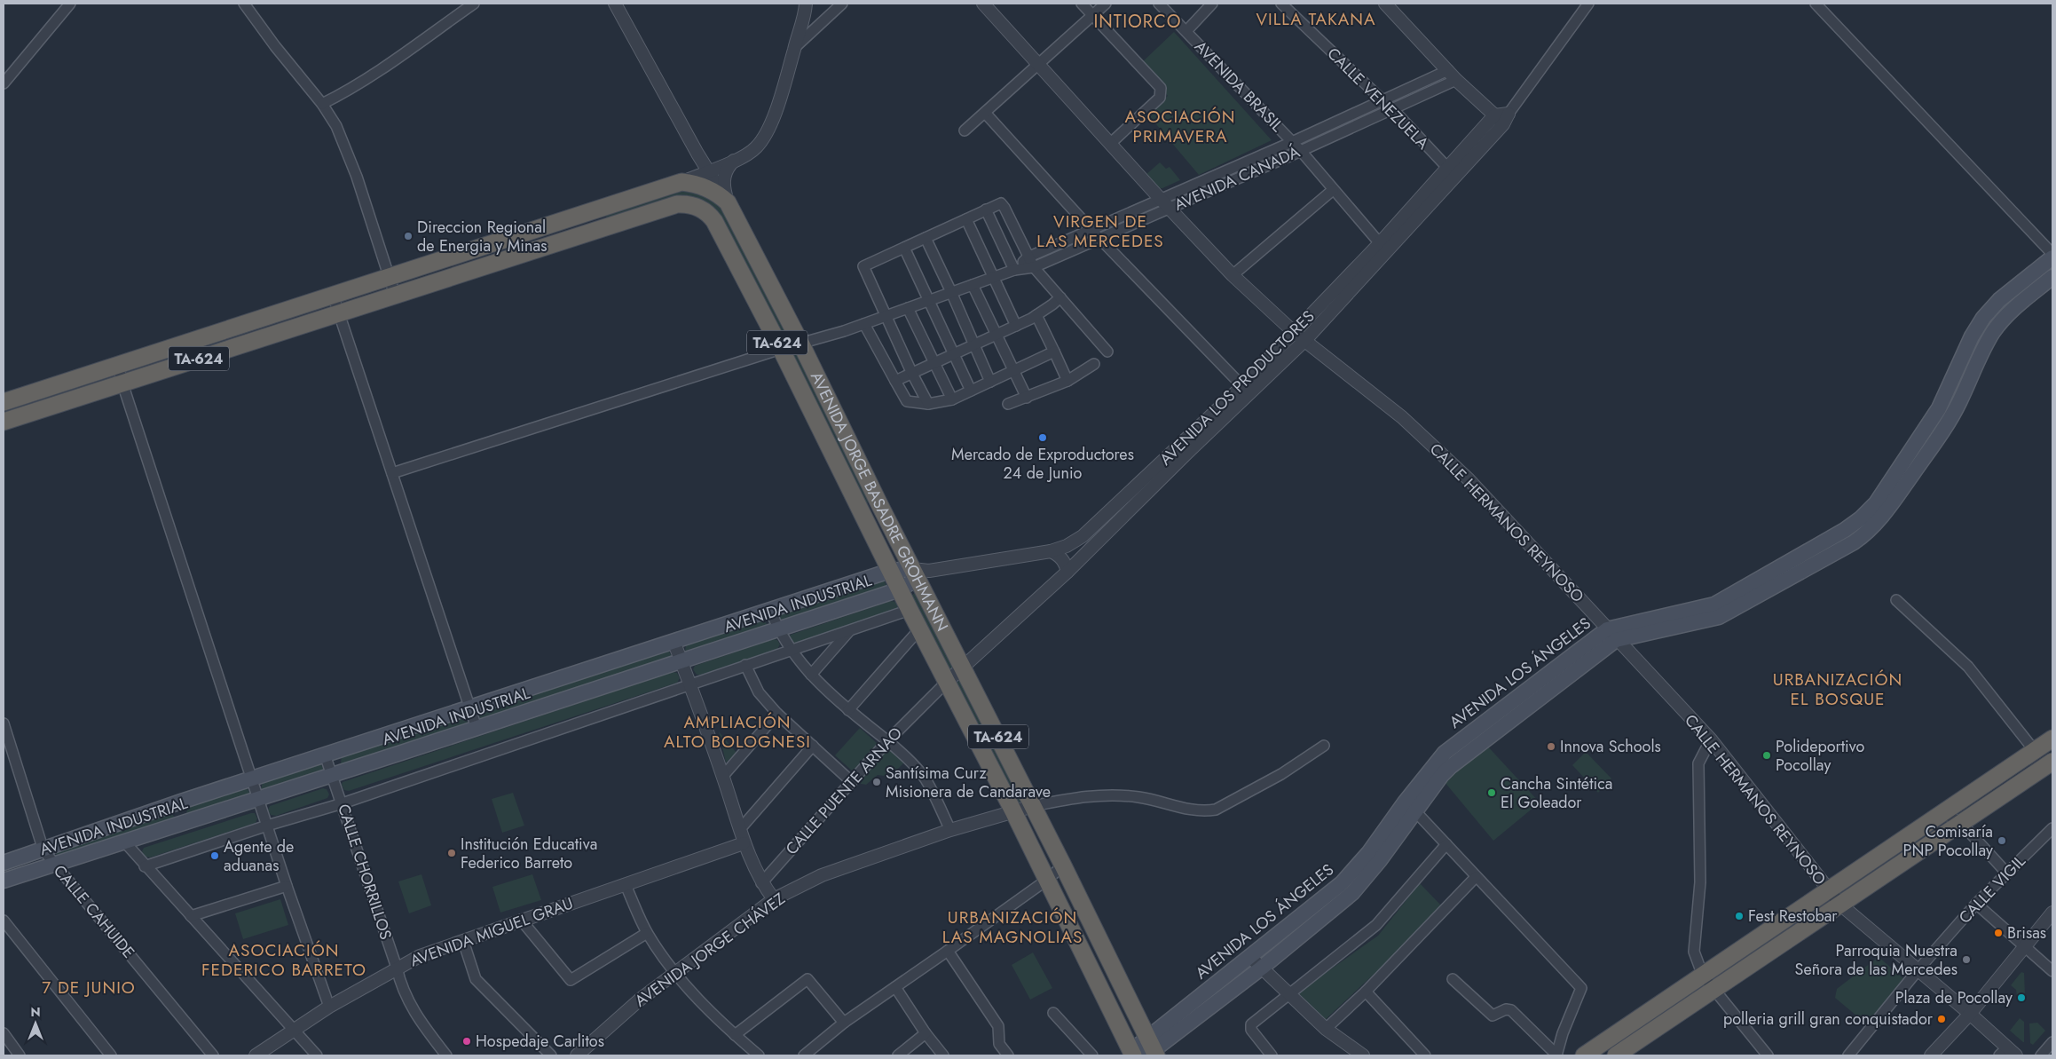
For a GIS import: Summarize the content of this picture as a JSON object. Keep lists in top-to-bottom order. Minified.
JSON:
{"streets":{"highway":["TA-624","AVENIDA JORGE BASADRE GROHMANN"],"main road":["AVENIDA INDUSTRIAL","AVENIDA LOS ÁNGELES"],"street":["AVENIDA BRASIL","CALLE VENEZUELA","AVENIDA CANADÁ","AVENIDA LOS PRODUCTORES","CALLE HERMANOS REYNOSO","CALLE PUENTE ARNAO","CALLE CHORRILLOS","CALLE VIGIL","CALLE CAHUIDE","AVENIDA MIGUEL GRAU","AVENIDA JORGE CHÁVEZ"]},"crossings":[["AVENIDA BRASIL","AVENIDA CANADÁ"],["AVENIDA BRASIL","AVENIDA LOS PRODUCTORES"],["CALLE VENEZUELA","AVENIDA CANADÁ"],["CALLE VENEZUELA","AVENIDA LOS PRODUCTORES"],["AVENIDA CANADÁ","CALLE HERMANOS REYNOSO"],["TA-624","AVENIDA JORGE BASADRE GROHMANN"],["AVENIDA LOS PRODUCTORES","AVENIDA JORGE BASADRE GROHMANN"],["AVENIDA LOS PRODUCTORES","CALLE HERMANOS REYNOSO"],["AVENIDA LOS PRODUCTORES","AVENIDA INDUSTRIAL"],["AVENIDA LOS PRODUCTORES","CALLE PUENTE ARNAO"],["AVENIDA JORGE BASADRE GROHMANN","AVENIDA INDUSTRIAL"],["AVENIDA JORGE BASADRE GROHMANN","AVENIDA LOS ÁNGELES"],["AVENIDA JORGE BASADRE GROHMANN","CALLE PUENTE ARNAO"],["AVENIDA JORGE BASADRE GROHMANN","AVENIDA JORGE CHÁVEZ"],["CALLE HERMANOS REYNOSO","AVENIDA LOS ÁNGELES"],["CALLE HERMANOS REYNOSO","CALLE VIGIL"],["AVENIDA INDUSTRIAL","CALLE CHORRILLOS"],["AVENIDA INDUSTRIAL","CALLE CAHUIDE"],["CALLE CHORRILLOS","AVENIDA MIGUEL GRAU"]],"districts":["VILLA TAKANA","INTIORCO","ASOCIACIÓN PRIMAVERA","VIRGEN DE LAS MERCEDES","URBANIZACIÓN EL BOSQUE","AMPLIACIÓN ALTO BOLOGNESI","URBANIZACIÓN LAS MAGNOLIAS","ASOCIACIÓN FEDERICO BARRETO","7 DE JUNIO"],"places":["Direccion Regional de Energia y Minas","Mercado de Exproductores 24 de Junio","Innova Schools","Polideportivo Pocollay","Santísima Curz Misionera de Candarave","Cancha Sintética El Goleador","Comisaría PNP Pocollay","Institución Educativa Federico Barreto","Agente de aduanas","Fest Restobar","Brisas","Parroquia Nuestra Señora de las Mercedes","Plaza de Pocollay","polleria grill gran conquistador","Hospedaje Carlitos"],"north":"top"}
